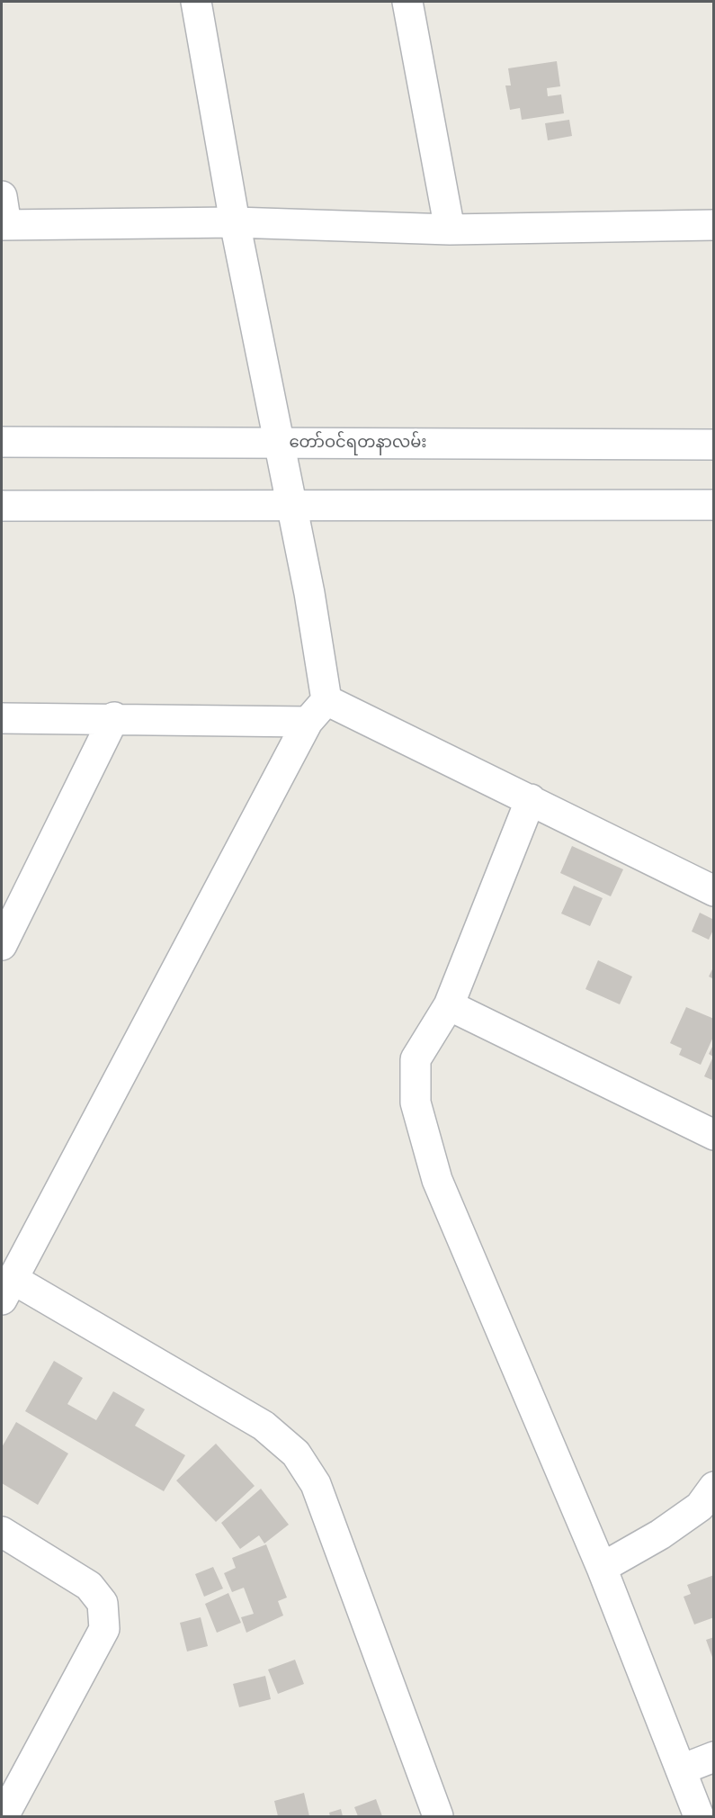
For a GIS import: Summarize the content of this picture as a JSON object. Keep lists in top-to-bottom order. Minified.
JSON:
{"streets":{"street":["တော်ဝင်ရတနာလမ်း"]}}
